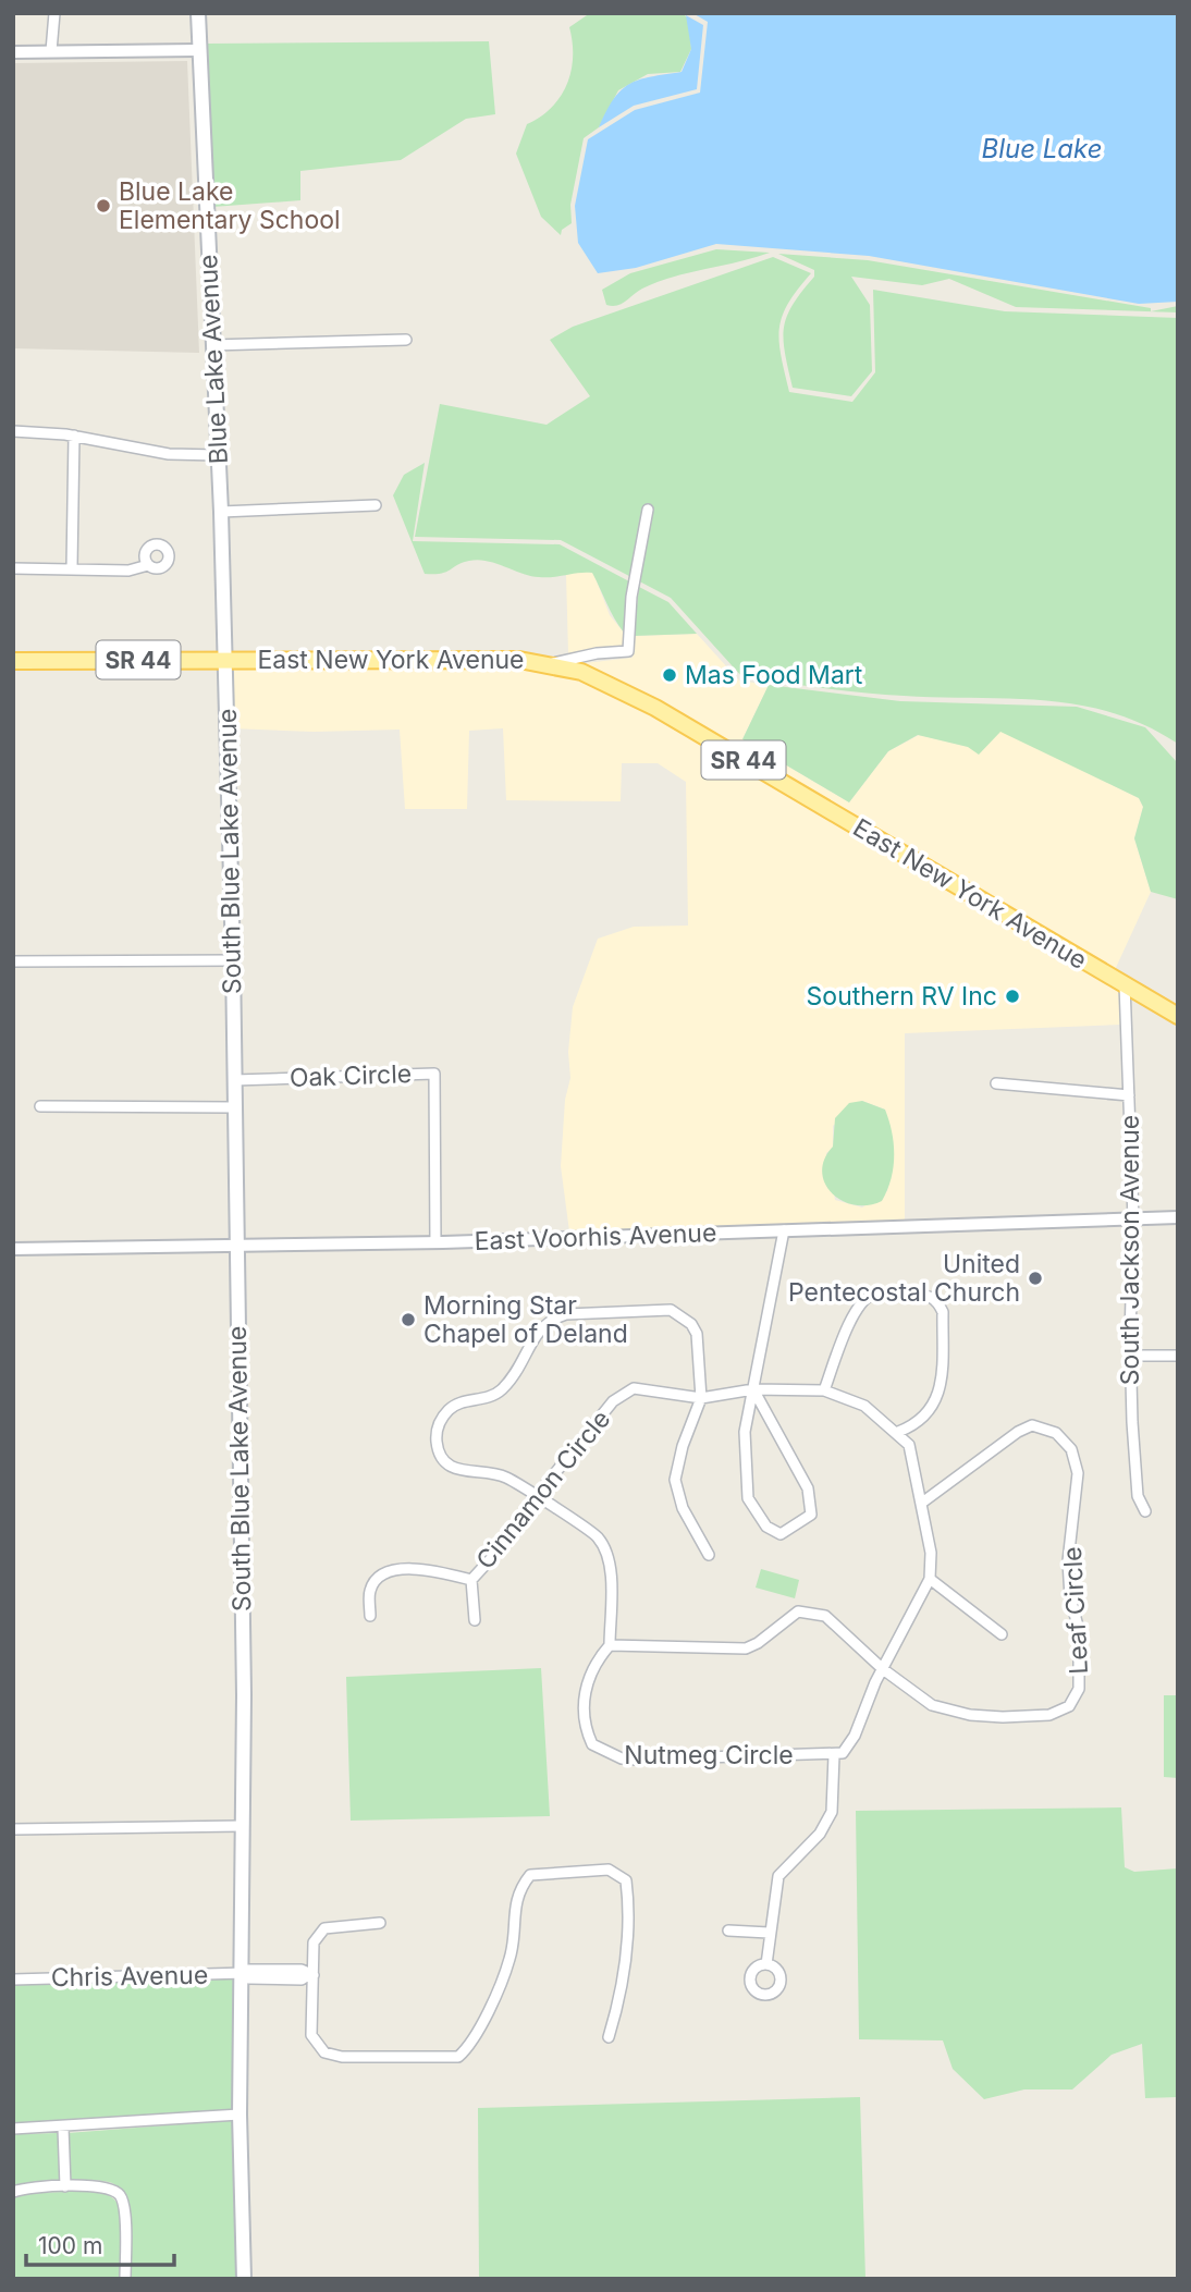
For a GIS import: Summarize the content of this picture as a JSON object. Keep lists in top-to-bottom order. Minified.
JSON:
{"streets":{"main road":["Blue Lake Avenue","SR 44","East New York Avenue","South Blue Lake Avenue"],"street":["Oak Circle","East Voorhis Avenue","South Jackson Avenue","Cinnamon Circle","Leaf Circle","Nutmeg Circle","Chris Avenue"]},"crossings":[["Blue Lake Avenue","East New York Avenue"],["Blue Lake Avenue","South Blue Lake Avenue"],["East New York Avenue","South Blue Lake Avenue"],["East New York Avenue","South Jackson Avenue"],["South Blue Lake Avenue","Oak Circle"],["South Blue Lake Avenue","East Voorhis Avenue"],["South Blue Lake Avenue","Chris Avenue"],["Oak Circle","East Voorhis Avenue"],["East Voorhis Avenue","South Jackson Avenue"],["Cinnamon Circle","Leaf Circle"]],"water":["Blue Lake"],"places":["Blue Lake Elementary School","Mas Food Mart","Southern RV Inc","United Pentecostal Church","Morning Star Chapel of Deland"],"scale_bar":"100 m"}
